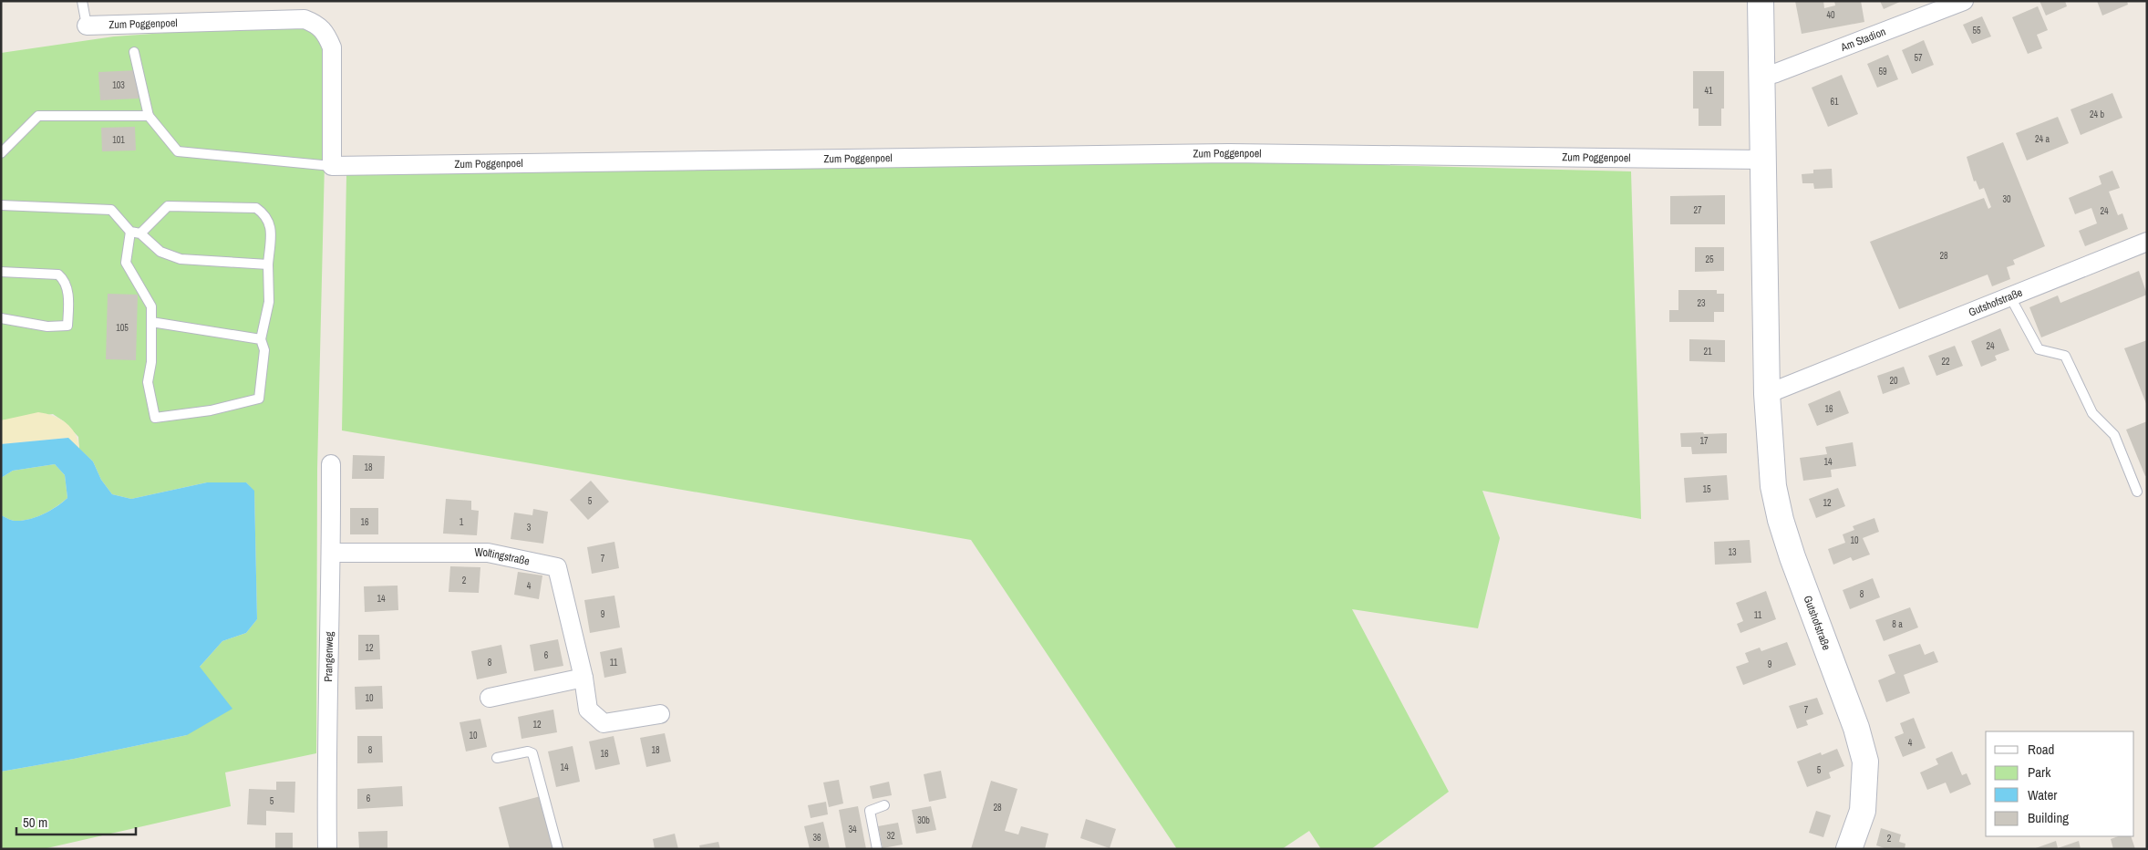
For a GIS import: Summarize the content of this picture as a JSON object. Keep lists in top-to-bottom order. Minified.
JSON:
{"streets":{"street":["Zum Poggenpoel","Am Stadion","Gutshofstraße","Woltingstraße","Prangenweg"]},"crossings":[["Zum Poggenpoel","Gutshofstraße"],["Am Stadion","Gutshofstraße"],["Woltingstraße","Prangenweg"]],"house_numbers":["40","55","57","59","103","41","61","24 b","24 a","101","30","27","24","28","25","23","105","24","21","22","20","16","17","14","18","15","5","12","16","1","3","10","13","7","2","4","8","14","9","11","8 a","12","6","8","11","9","10","7","12","10","4","8","18","16","14","5","6","5","28","30b","34","32","36","2"],"legend":["Road","Park","Water","Building"],"scale_bar":"50 m"}
